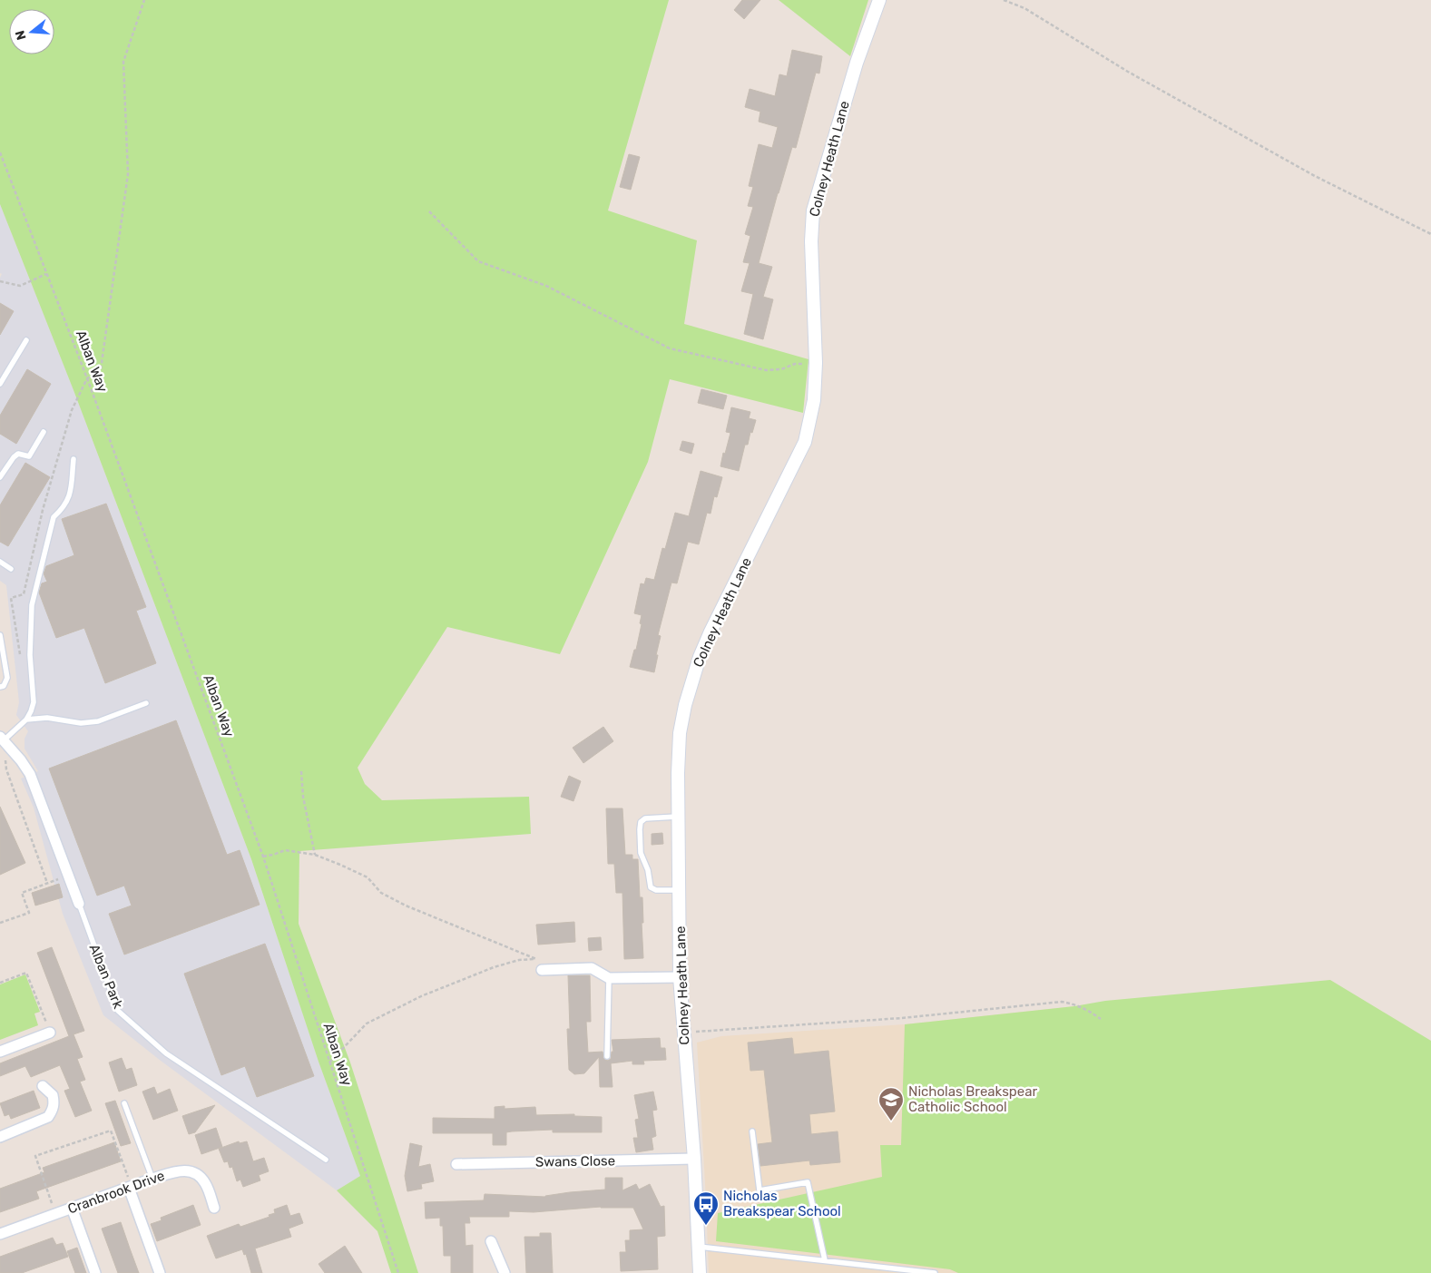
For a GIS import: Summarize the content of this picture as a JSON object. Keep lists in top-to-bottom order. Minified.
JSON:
{"streets":{"street":["Colney Heath Lane","Alban Park","Swans Close","Cranbrook Drive"],"path":["Alban Way"]},"crossings":[["Colney Heath Lane","Swans Close"]],"places":{"school or university":["Nicholas Breakspear Catholic School"],"bus stop":["Nicholas Breakspear School"]},"north":"left"}
